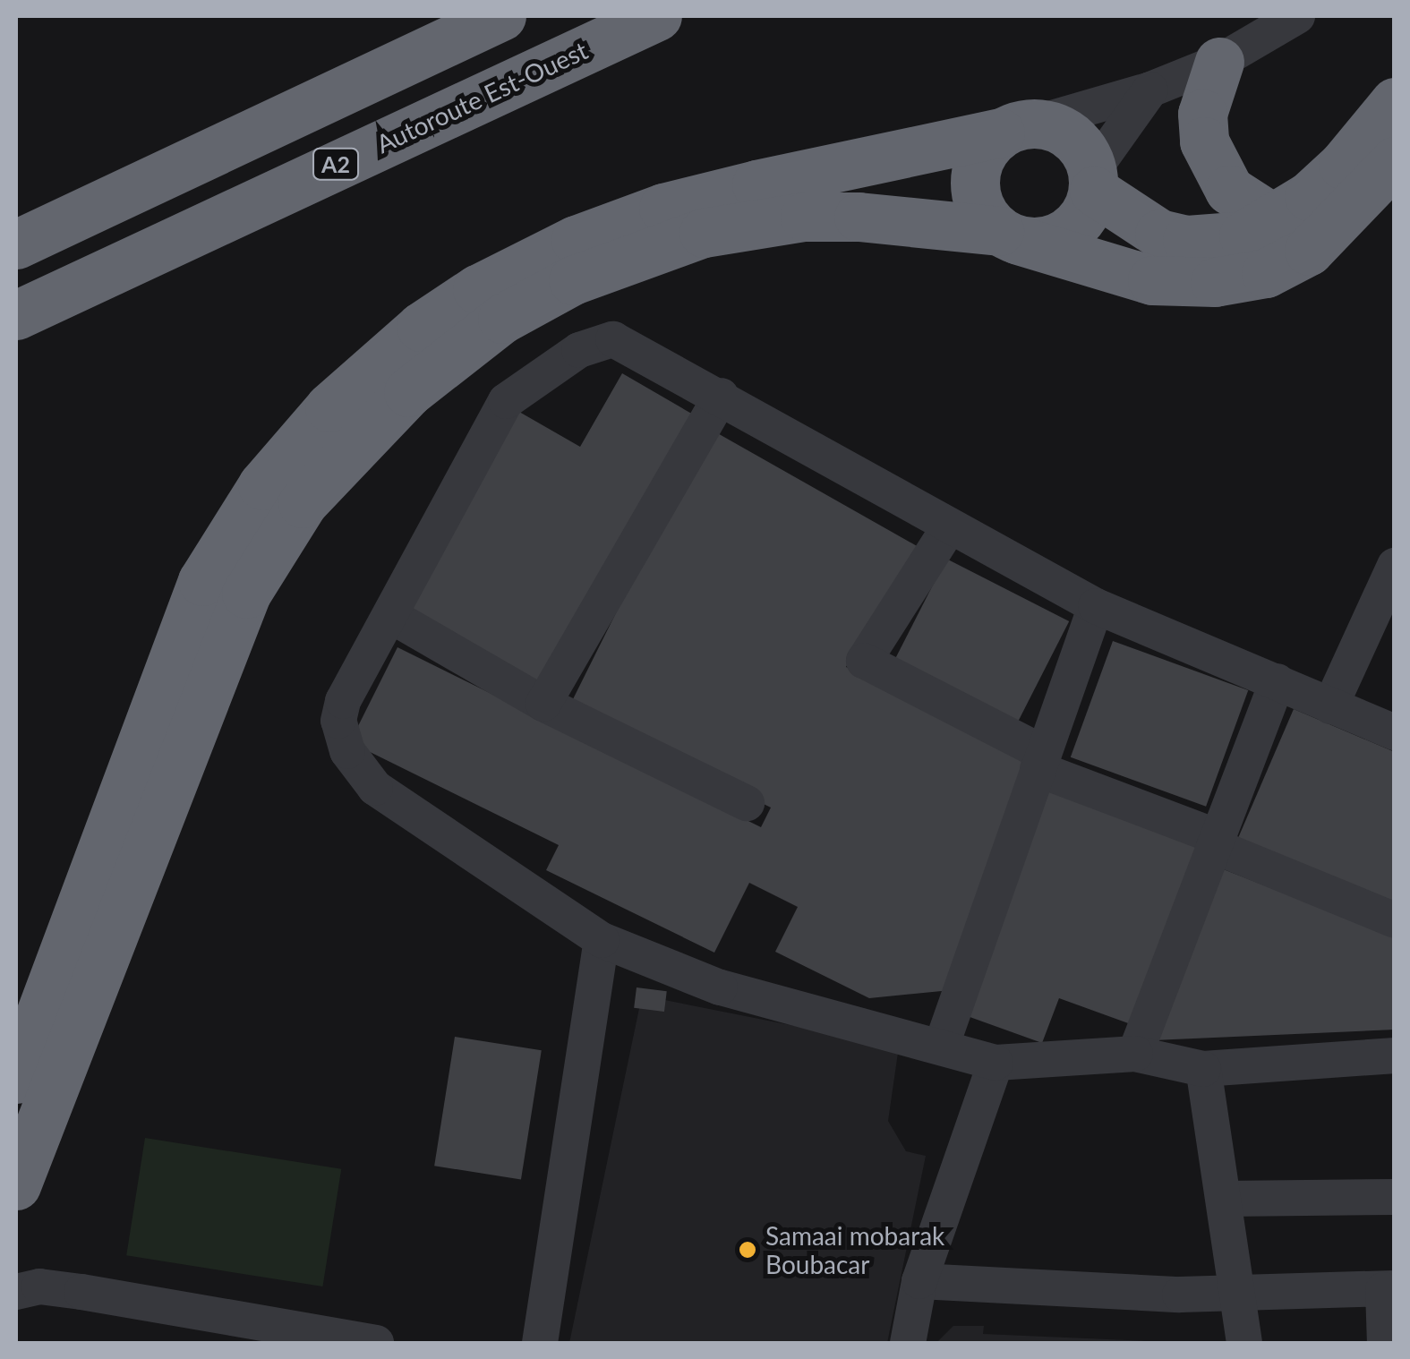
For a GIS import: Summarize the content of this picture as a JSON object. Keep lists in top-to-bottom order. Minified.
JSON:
{"streets":{"highway":["Autoroute Est-Ouest","A2"]},"places":["Samaai mobarak Boubacar"]}
